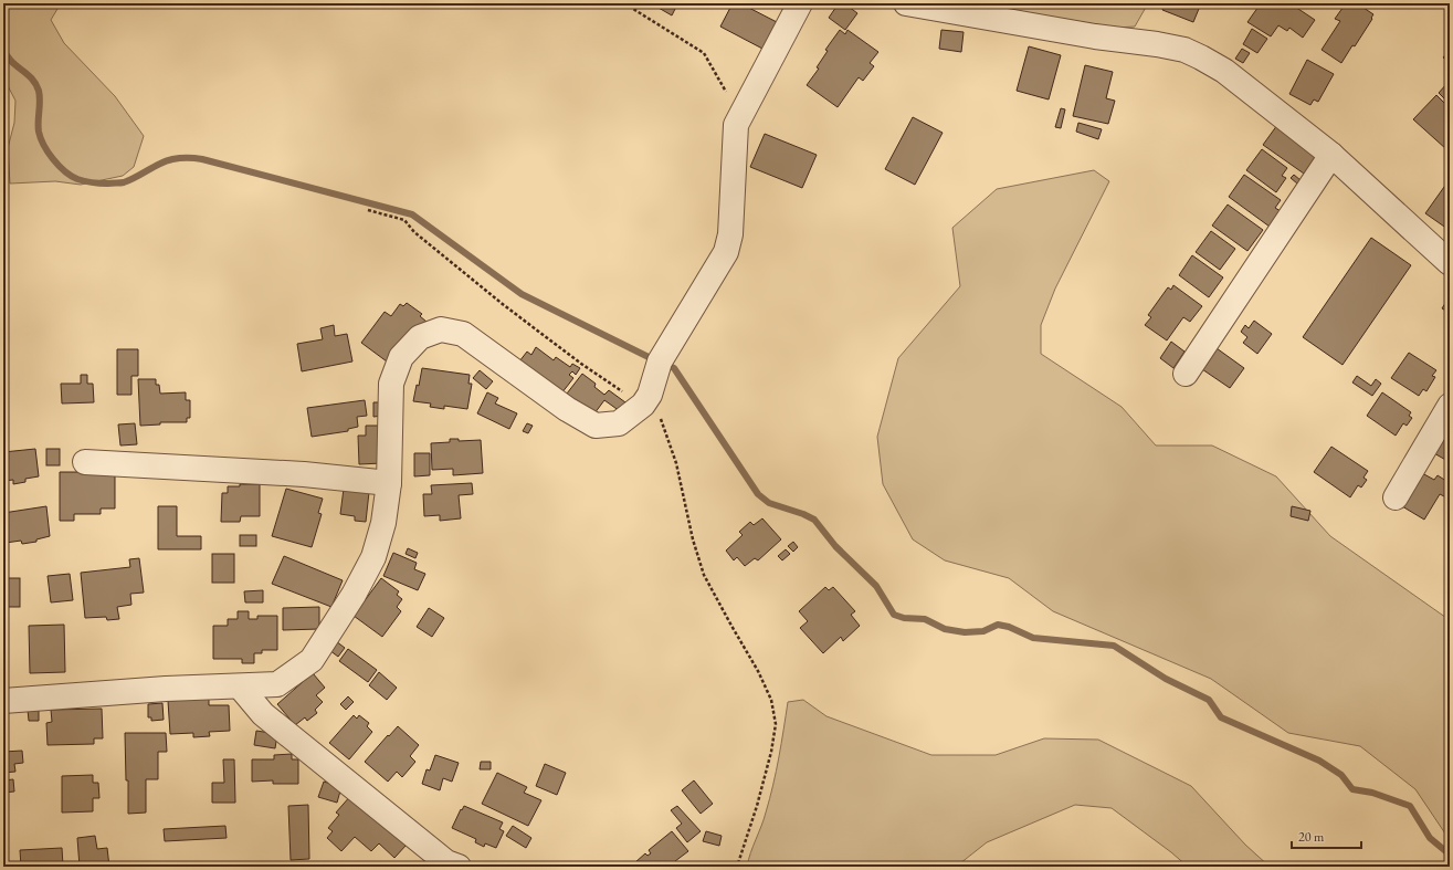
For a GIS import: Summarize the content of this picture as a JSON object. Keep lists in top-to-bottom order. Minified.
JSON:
{"scale_bar":"20 m"}
